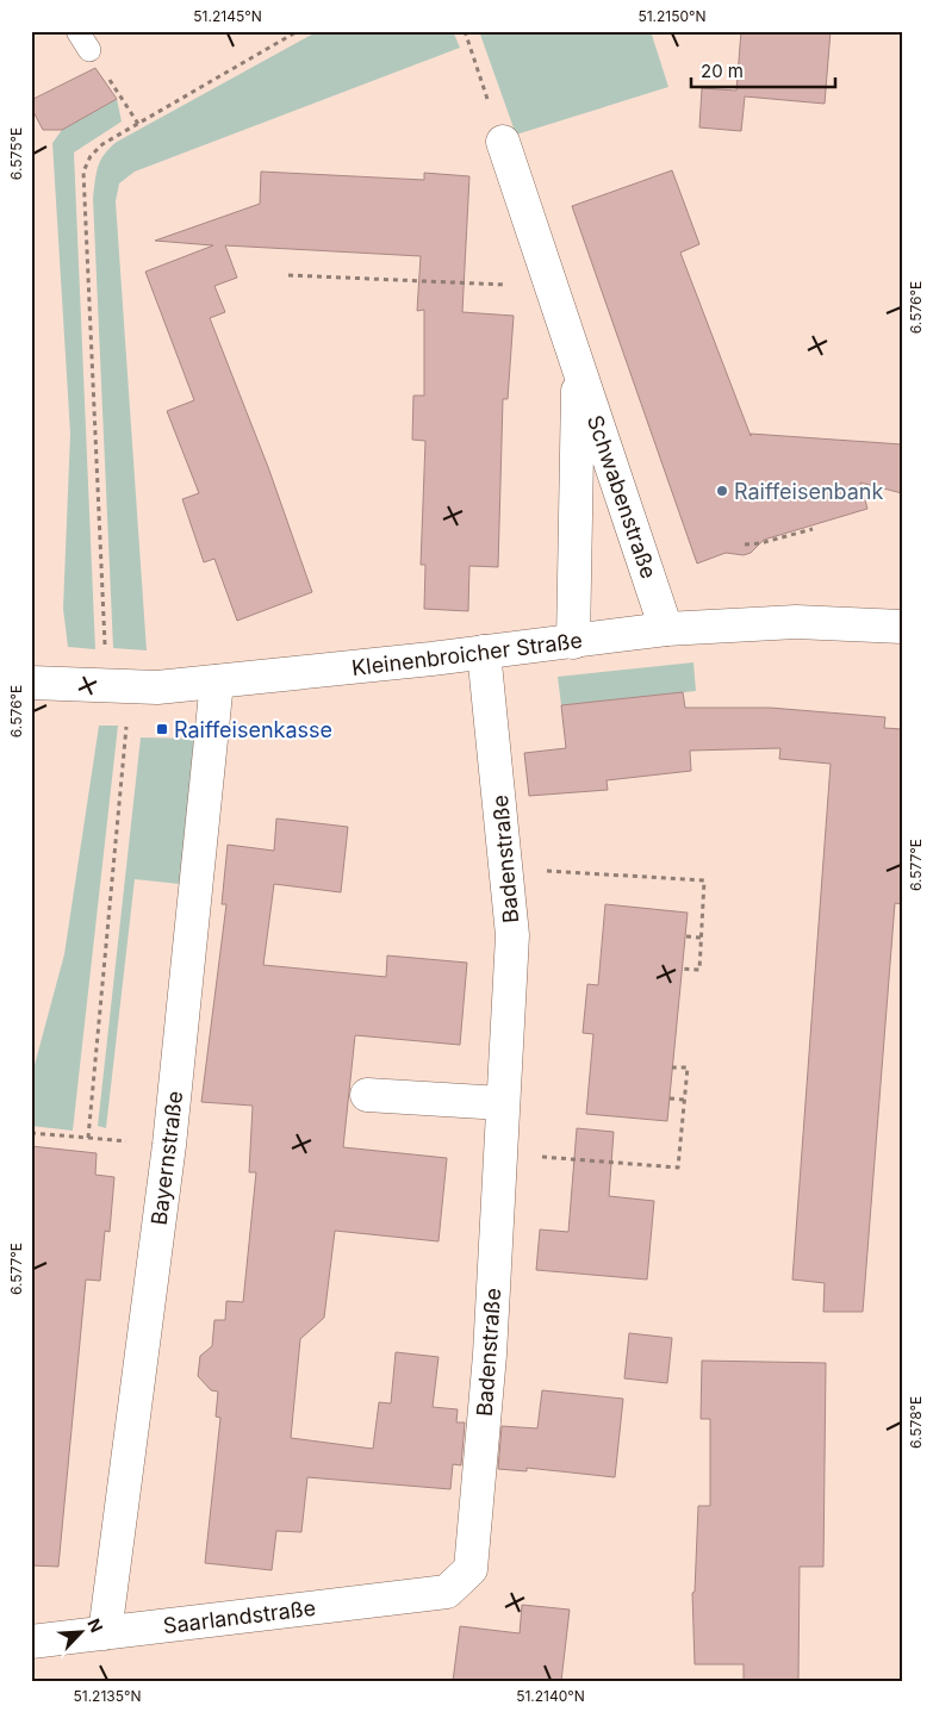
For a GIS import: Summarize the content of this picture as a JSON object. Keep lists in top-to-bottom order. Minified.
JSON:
{"streets":{"street":["Schwabenstraße","Kleinenbroicher Straße","Badenstraße","Bayernstraße","Saarlandstraße"]},"crossings":[["Schwabenstraße","Kleinenbroicher Straße"],["Kleinenbroicher Straße","Badenstraße"],["Kleinenbroicher Straße","Bayernstraße"],["Badenstraße","Saarlandstraße"],["Bayernstraße","Saarlandstraße"]],"places":{"other":["Raiffeisenbank"],"transit":["Raiffeisenkasse"]},"scale_bar":"20 m","north":"top right","coordinates":["51.2145°N","51.2150°N","6.575°E","6.576°E","6.577°E","6.578°E","51.2135°N","51.2140°N"]}
